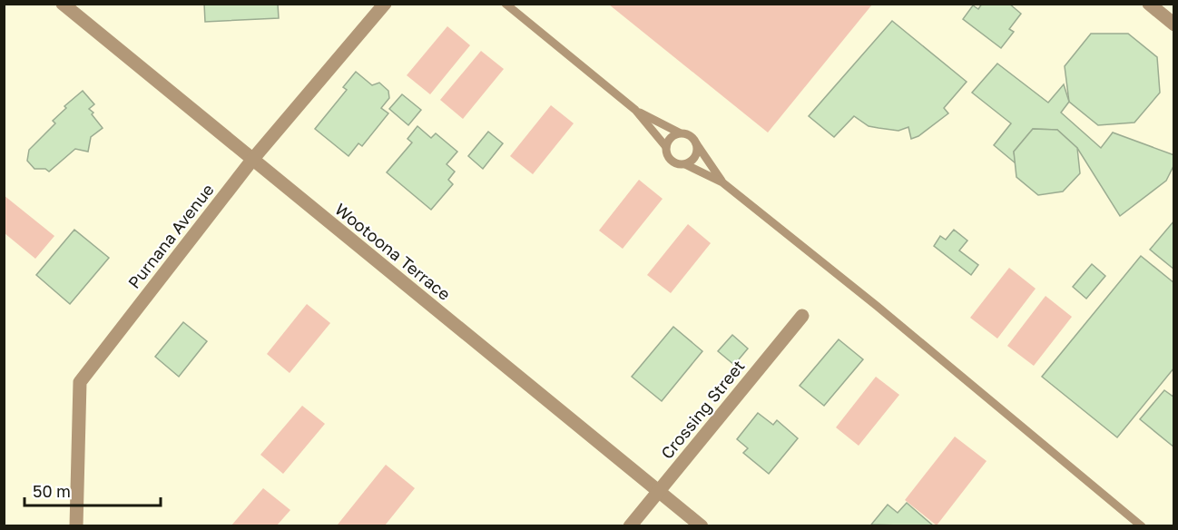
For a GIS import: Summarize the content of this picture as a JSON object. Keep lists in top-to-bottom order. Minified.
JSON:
{"streets":{"street":["Purnana Avenue","Wootoona Terrace","Crossing Street"]},"crossings":[["Purnana Avenue","Wootoona Terrace"],["Wootoona Terrace","Crossing Street"]],"scale_bar":"50 m"}
